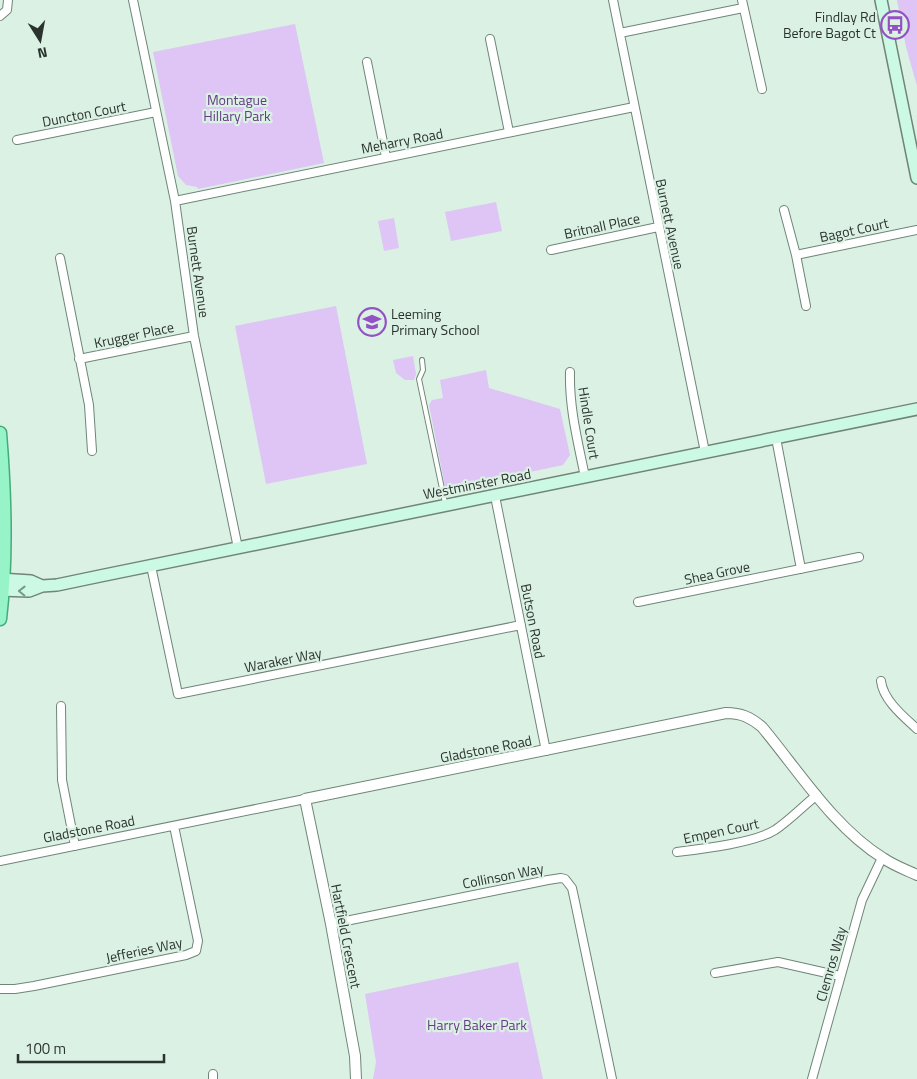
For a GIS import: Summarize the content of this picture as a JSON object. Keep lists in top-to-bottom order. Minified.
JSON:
{"streets":{"main road":["Westminster Road"],"street":["Duncton Court","Meharry Road","Burnett Avenue","Britnall Place","Bagot Court","Krugger Place","Hindle Court","Shea Grove","Butson Road","Waraker Way","Gladstone Road","Empen Court","Collinson Way","Hartfield Crescent","Jefferies Way","Clemros Way"]},"crossings":[["Duncton Court","Burnett Avenue"],["Meharry Road","Burnett Avenue"],["Burnett Avenue","Britnall Place"],["Burnett Avenue","Krugger Place"],["Burnett Avenue","Westminster Road"],["Hindle Court","Westminster Road"],["Westminster Road","Butson Road"],["Westminster Road","Waraker Way"],["Butson Road","Waraker Way"],["Butson Road","Gladstone Road"],["Gladstone Road","Empen Court"],["Gladstone Road","Hartfield Crescent"],["Gladstone Road","Jefferies Way"],["Gladstone Road","Clemros Way"],["Collinson Way","Hartfield Crescent"]],"parks":["Montague Hillary Park","Harry Baker Park"],"places":{"bus stop":["Findlay Rd Before Bagot Ct"],"school or university":["Leeming Primary School"]},"scale_bar":"100 m","north":"bottom"}
